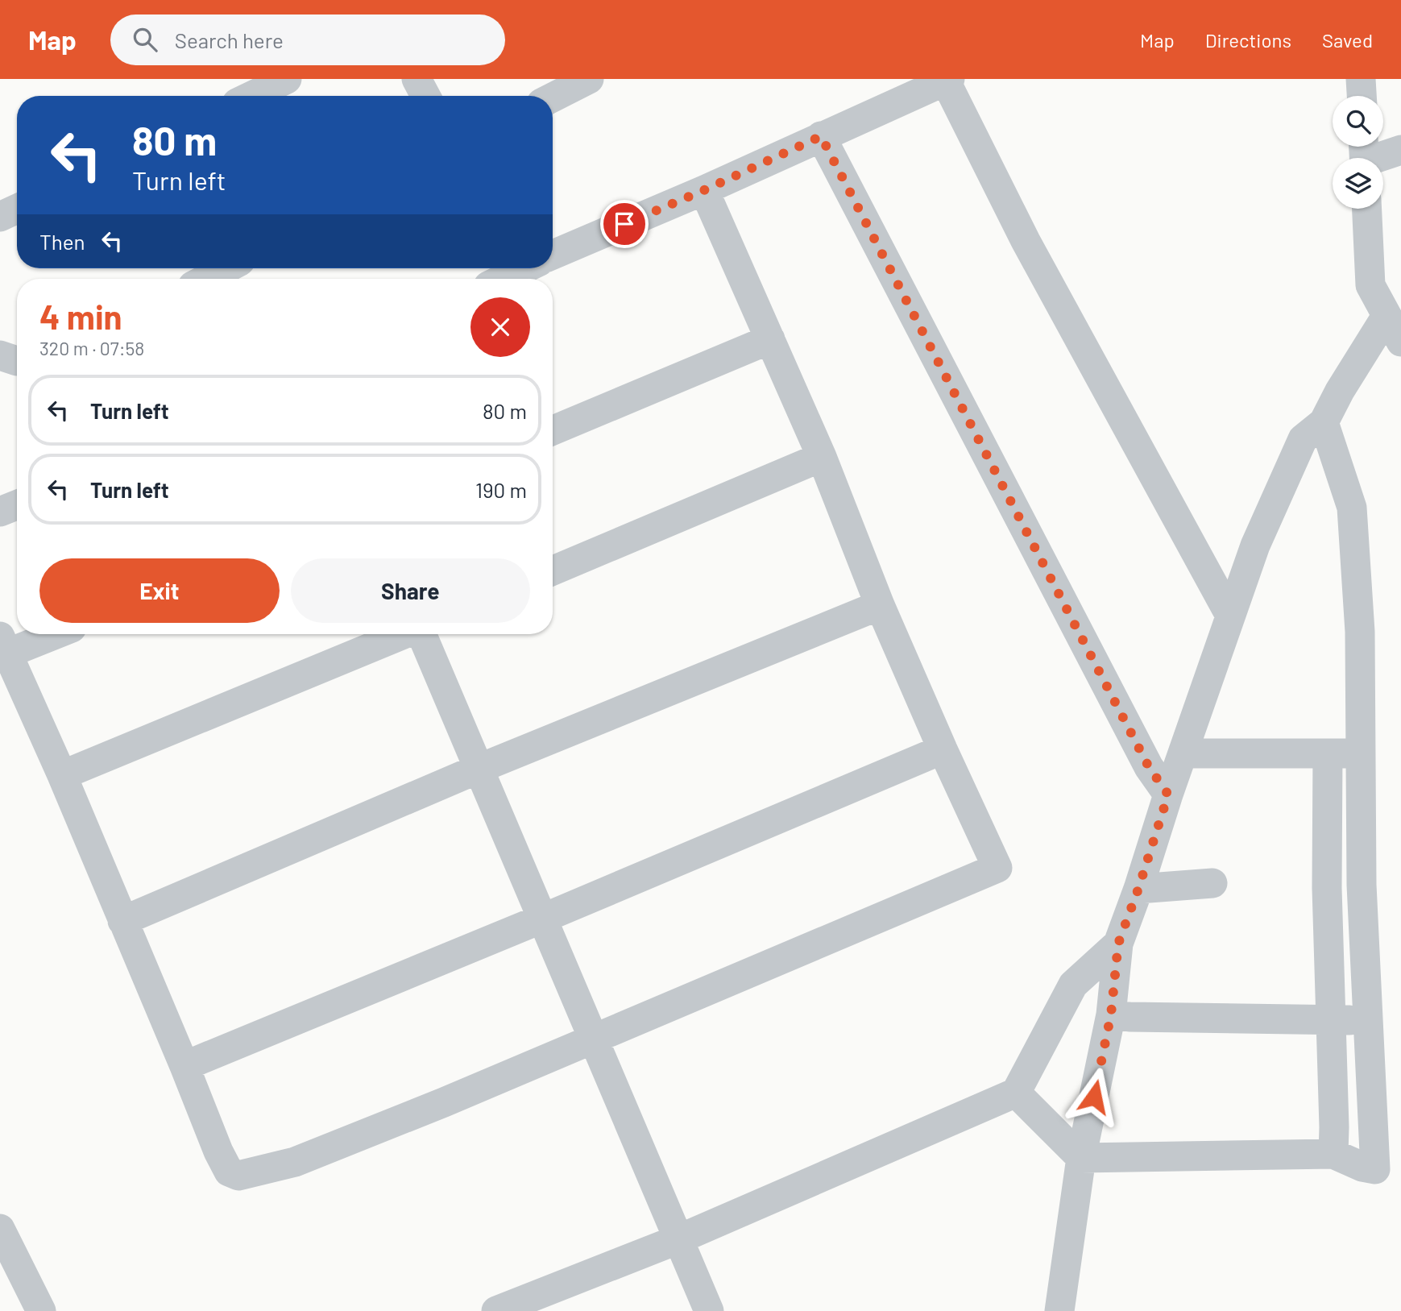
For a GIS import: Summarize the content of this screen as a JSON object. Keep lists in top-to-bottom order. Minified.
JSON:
{"page":{"header":"Map","search":"Search here","nav":["Map","Directions","Saved"],"turn":["80 m","Turn left"],"then":"Then","heading":["4 min","320 m · 07:58"],"list":[{"name":"Turn left","value":"80 m"},{"name":"Turn left","value":"190 m"}],"buttons":["Exit","Share"]}}
